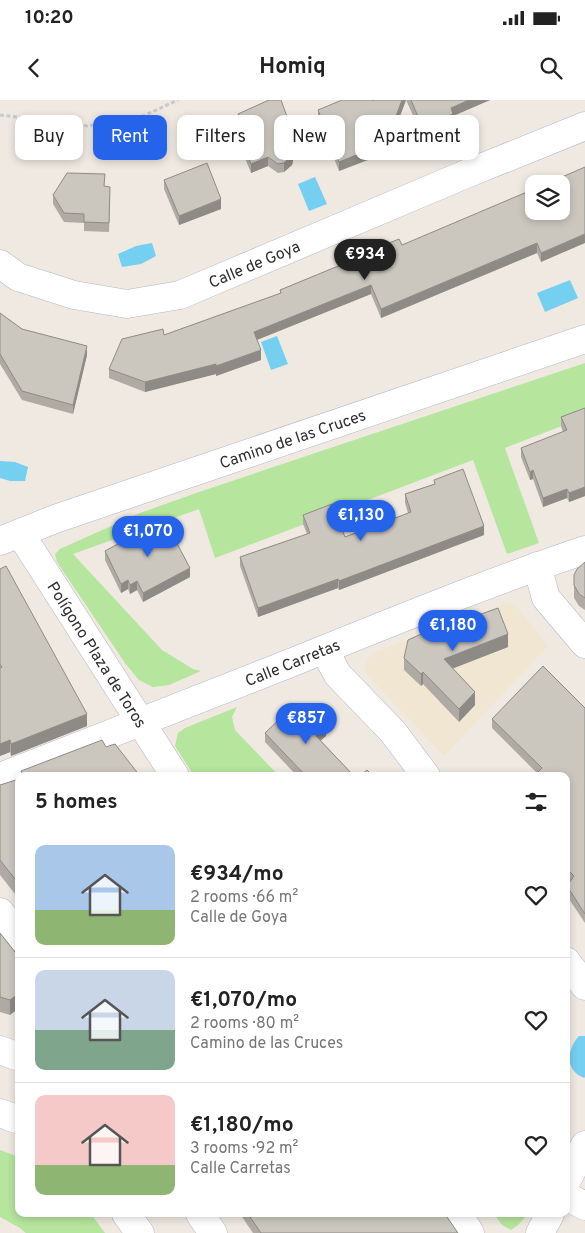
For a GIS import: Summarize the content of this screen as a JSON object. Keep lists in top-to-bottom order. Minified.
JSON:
{"streets":{"street":["Calle de Goya","Camino de las Cruces","Polígono Plaza de Toros","Calle Carretas"]},"crossings":[["Camino de las Cruces","Polígono Plaza de Toros"],["Polígono Plaza de Toros","Calle Carretas"]],"page":{"status":"10:20","header":"Homiq","chip":["Buy","Rent","Filters","New","Apartment"],"price":["€934","€1,130","€1,070","€1,180","€857"],"heading":"5 homes","list":[{"name":"€934/mo","note":"2 rooms · 66 m² · Calle de Goya"},{"name":"€1,070/mo","note":"2 rooms · 80 m² · Camino de las Cruces"},{"name":"€1,180/mo","note":"3 rooms · 92 m² · Calle Carretas"}]}}
